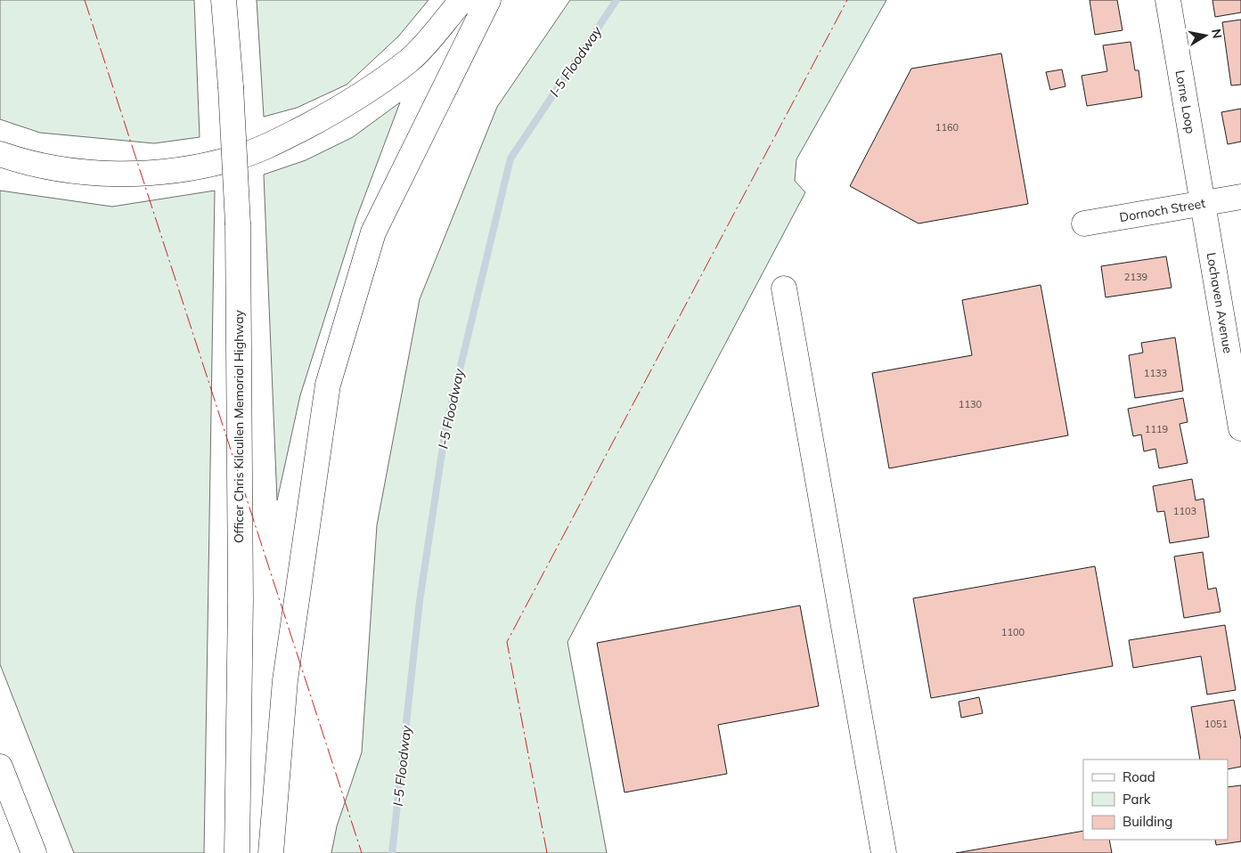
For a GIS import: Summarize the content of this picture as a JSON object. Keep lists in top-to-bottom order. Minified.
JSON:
{"streets":{"main road":["Lorne Loop","Dornoch Street","Lochaven Avenue","Officer Chris Kilcullen Memorial Highway"]},"crossings":[["Lorne Loop","Dornoch Street"],["Lorne Loop","Lochaven Avenue"],["Dornoch Street","Lochaven Avenue"]],"water":["I-5 Floodway"],"house_numbers":["1160","2139","1133","1130","1119","1103","1100","1051"],"legend":["Road","Park","Building"],"north":"right"}
